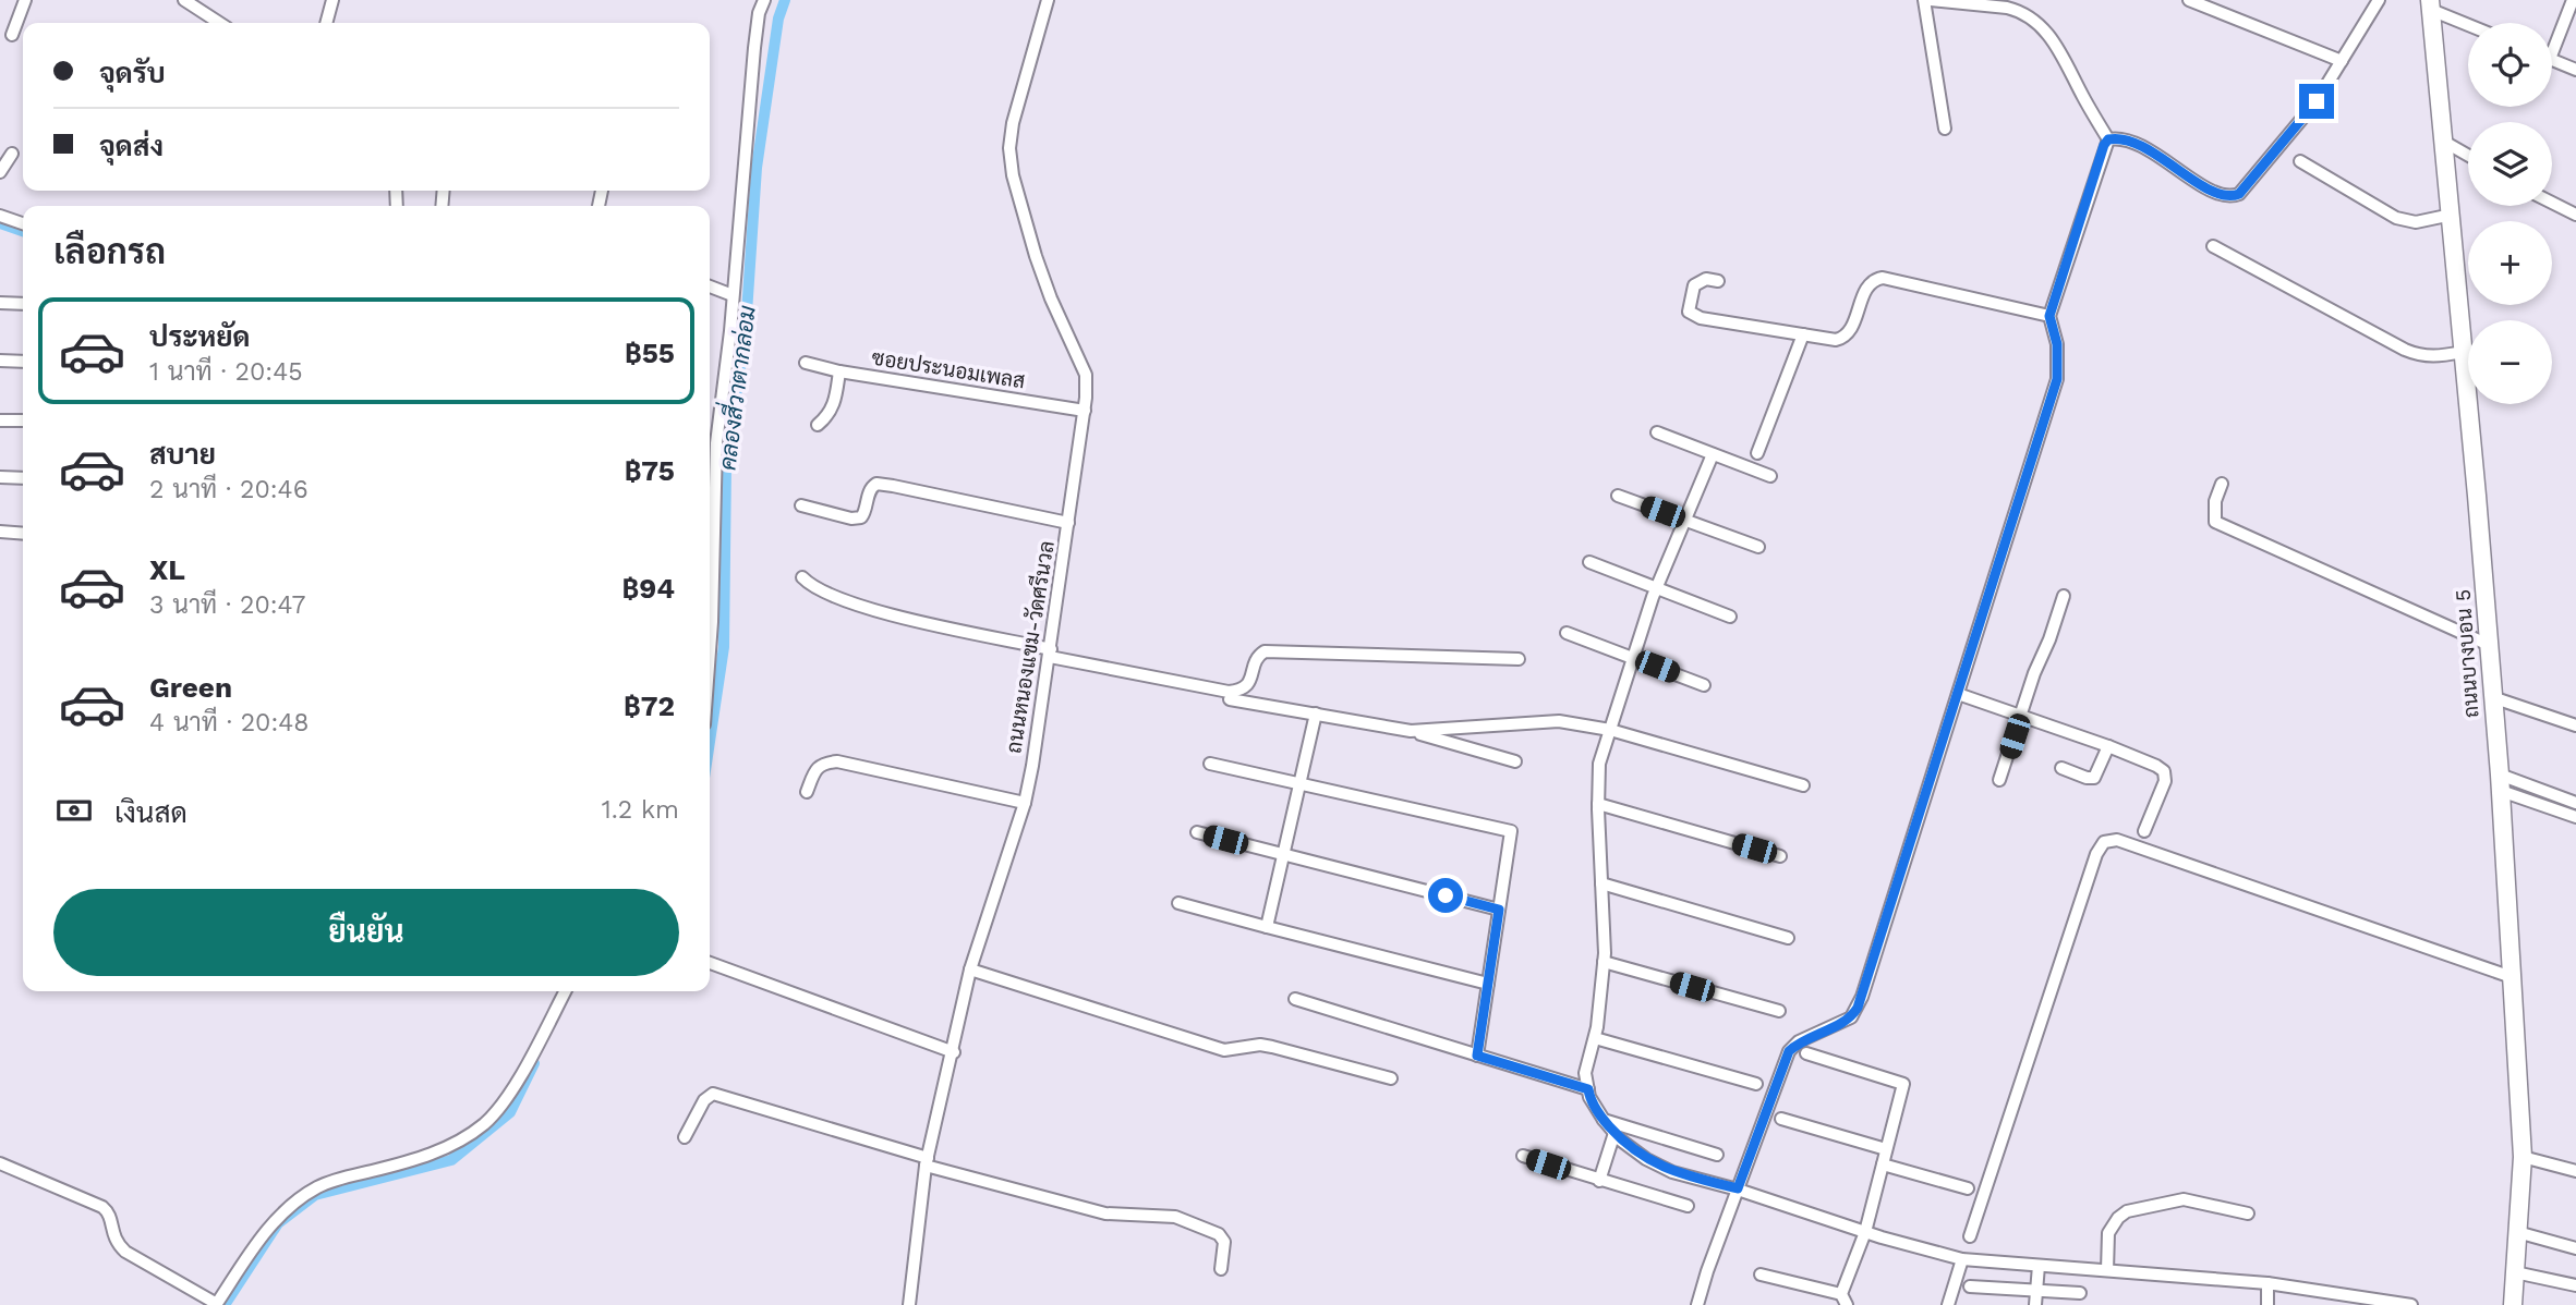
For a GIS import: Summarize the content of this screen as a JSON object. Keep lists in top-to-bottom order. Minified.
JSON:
{"streets":{"main road":["ถนนบางบอน 5"],"street":["ซอยประนอมเพลส","ถนนหนองแขม-วัดศรีนวล"]},"crossings":[["ซอยประนอมเพลส","ถนนหนองแขม-วัดศรีนวล"]],"water":["คลองสี่วาตากล่อม"],"page":{"map_buttons":["+","−"],"banner":["จุดรับ","จุดส่ง"],"heading":"เลือกรถ","list":[{"name":"ประหยัด","note":"1 นาที · 20:45","value":"฿55"},{"name":"สบาย","note":"2 นาที · 20:46","value":"฿75"},{"name":"XL","note":"3 นาที · 20:47","value":"฿94"},{"name":"Green","note":"4 นาที · 20:48","value":"฿72"}],"pay":["เงินสด","1.2 km"],"buttons":"ยืนยัน"}}
